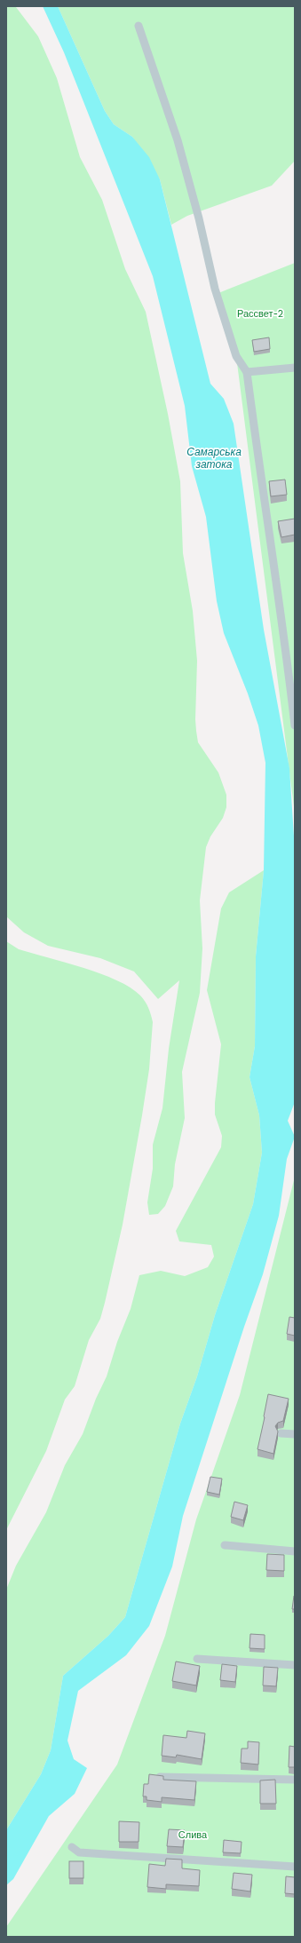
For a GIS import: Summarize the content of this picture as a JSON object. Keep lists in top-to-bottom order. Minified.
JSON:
{"water":["Самарська затока"],"parks":["Рассвет-2","Слива"]}
